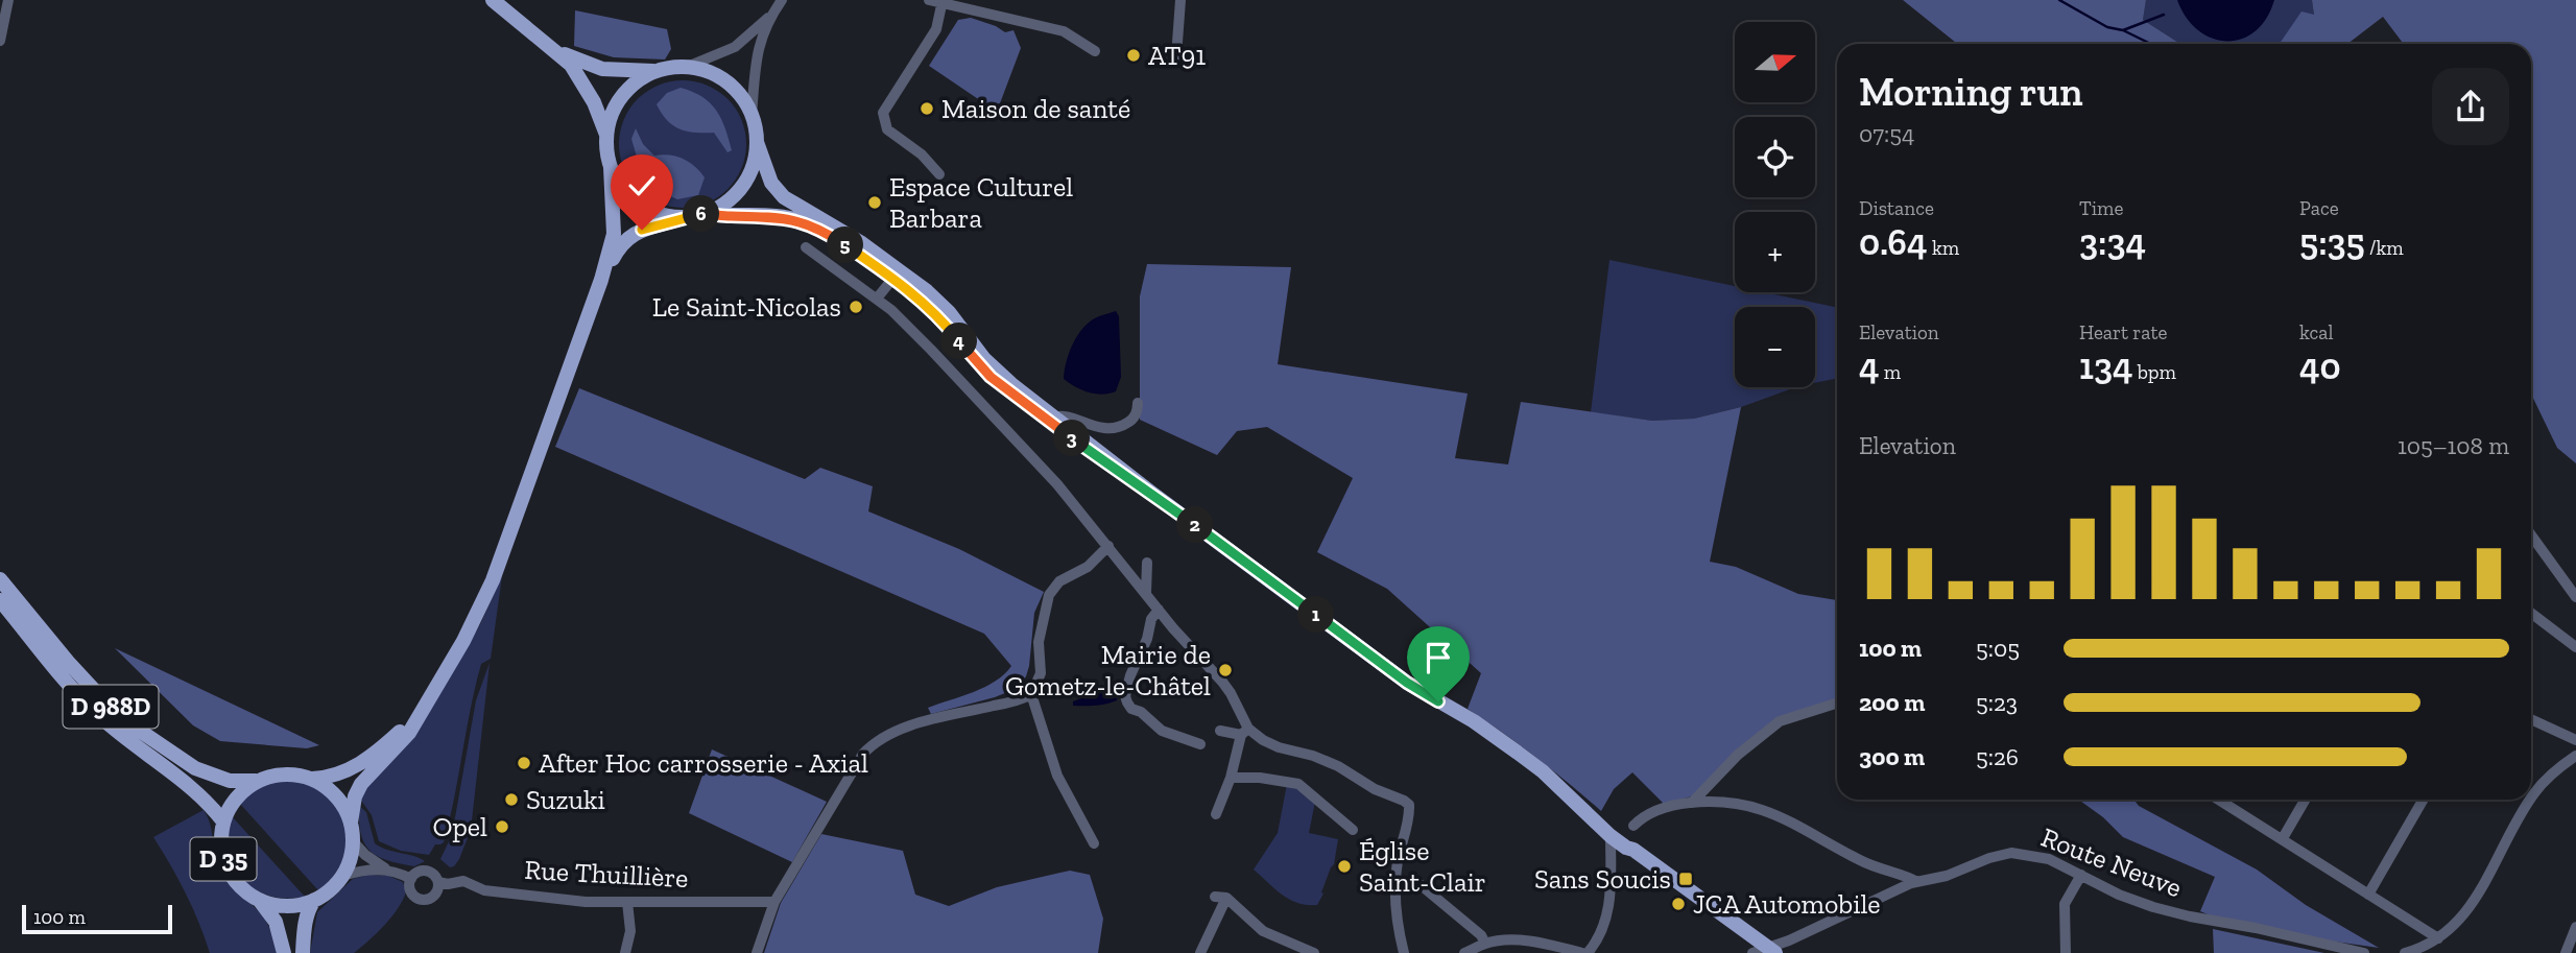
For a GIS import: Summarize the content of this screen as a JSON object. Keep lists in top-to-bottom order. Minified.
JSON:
{"streets":{"main road":["D 988D","D 35"],"street":["Route Neuve","Rue Thuillière"]},"crossings":[["D 988D","D 35"]],"places":{"other":["AT91","Maison de santé","Espace Culturel Barbara","Le Saint-Nicolas","Mairie de Gometz-le-Châtel","After Hoc carrosserie - Axial","Suzuki","Opel","Église Saint-Clair","JCA Automobile"],"transit":["Sans Soucis"]},"scale_bar":"100 m","north":"right","page":{"map_buttons":["+","−"],"heading":["Morning run","07:54"],"stats":[["Distance","0.64 km"],["Time","3:34"],["Pace","5:35 /km"],["Elevation","4 m"],["Heart rate","134 bpm"],["kcal","40"]],"pins":["6","5","4","3","2","1"],"chart":["Elevation","105–108 m"],"list":[{"name":"100 m","note":"5:05"},{"name":"200 m","note":"5:23"},{"name":"300 m","note":"5:26"}],"scale":"100 m"}}
